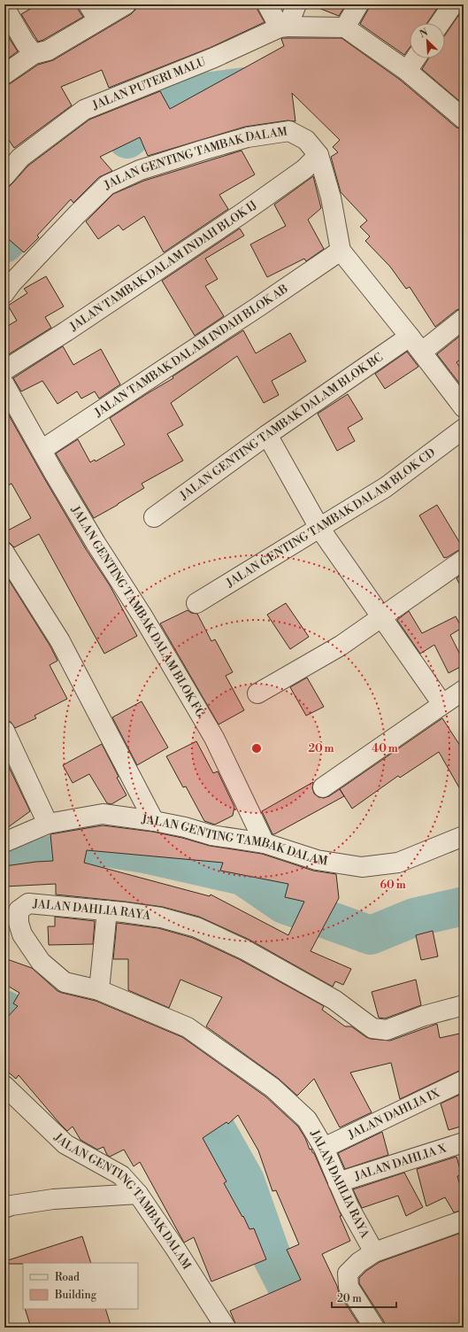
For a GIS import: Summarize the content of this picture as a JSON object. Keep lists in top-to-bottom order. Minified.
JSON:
{"streets":{"street":["JALAN PUTERI MALU","JALAN GENTING TAMBAK DALAM","JALAN TAMBAK DALAM INDAH BLOK IJ","JALAN TAMBAK DALAM INDAH BLOK AB","JALAN GENTING TAMBAK DALAM BLOK BC","JALAN GENTING TAMBAK DALAM BLOK CD","JALAN GENTING TAMBAK DALAM BLOK FG","JALAN DAHLIA RAYA","JALAN DAHLIA IX","JALAN DAHLIA X"]},"crossings":[["JALAN GENTING TAMBAK DALAM","JALAN TAMBAK DALAM INDAH BLOK IJ"],["JALAN GENTING TAMBAK DALAM","JALAN TAMBAK DALAM INDAH BLOK AB"],["JALAN GENTING TAMBAK DALAM","JALAN GENTING TAMBAK DALAM BLOK BC"],["JALAN GENTING TAMBAK DALAM","JALAN GENTING TAMBAK DALAM BLOK FG"],["JALAN TAMBAK DALAM INDAH BLOK AB","JALAN GENTING TAMBAK DALAM BLOK FG"],["JALAN DAHLIA RAYA","JALAN DAHLIA IX"],["JALAN DAHLIA RAYA","JALAN DAHLIA X"]],"legend":["Road","Building"],"scale_bar":"20 m","north":"top left","rings":["20 m","40 m","60 m"]}
